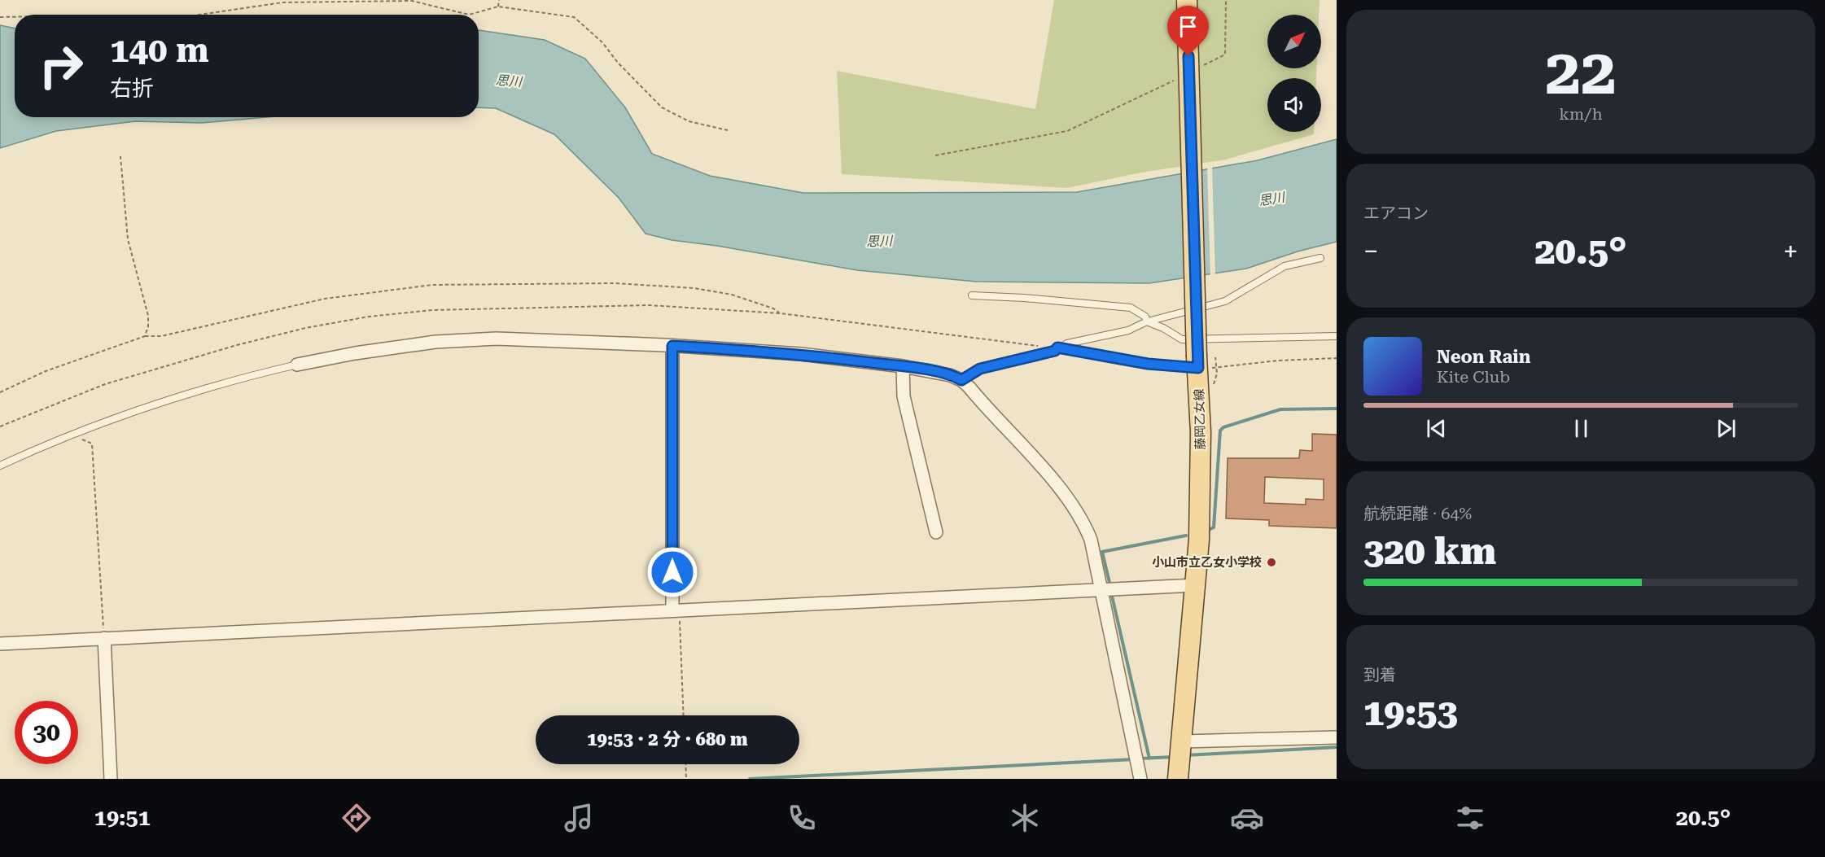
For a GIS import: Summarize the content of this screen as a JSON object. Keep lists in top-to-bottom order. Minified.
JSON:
{"streets":{"main road":["藤岡乙女線"]},"water":["思川"],"places":["小山市立乙女小学校"],"north":"top right","page":{"tile":[["22","km/h"],"エアコン",["航続距離 · 64%","320 km"],["到着","19:53"]],"turn":["140 m","右折"],"heat":["−","20.5°","+"],"song":["Neon Rain","Kite Club"],"limit":"30","trip":"19:53 · 2 分 · 680 m","tabs":["19:51","20.5°"]}}
